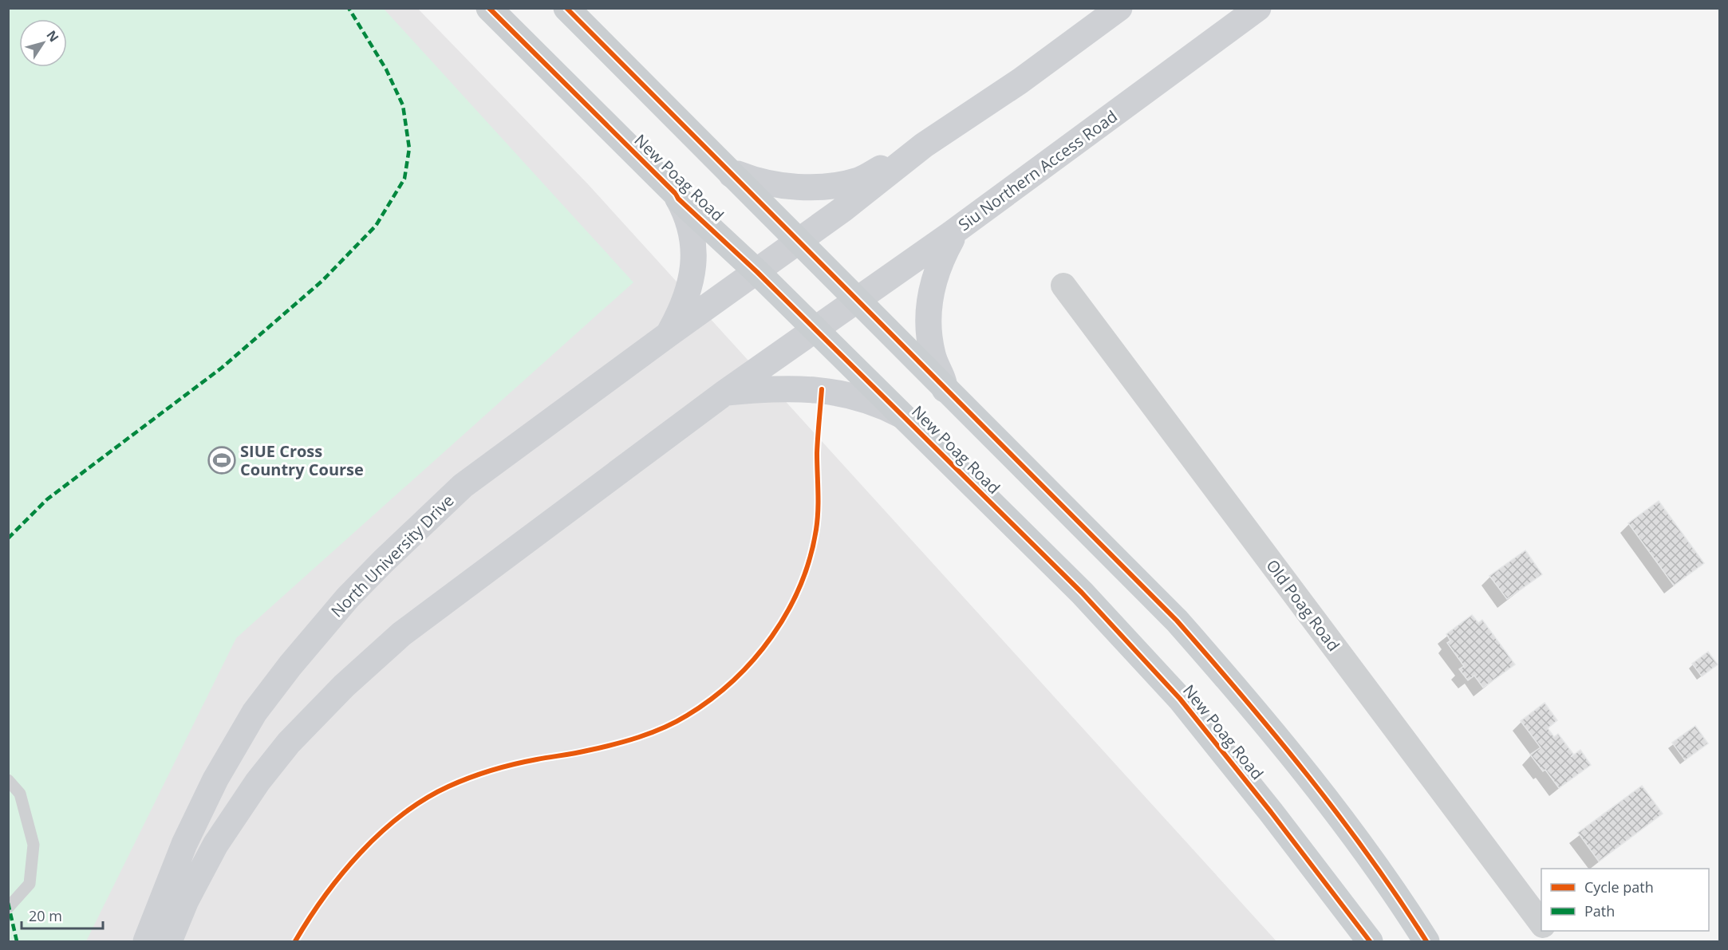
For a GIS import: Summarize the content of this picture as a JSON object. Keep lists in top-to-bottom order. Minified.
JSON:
{"streets":{"main road":["Siu Northern Access Road","New Poag Road","North University Drive"],"street":["Old Poag Road"]},"crossings":[["Siu Northern Access Road","New Poag Road"],["New Poag Road","North University Drive"]],"places":{"sports":["SIUE Cross Country Course"]},"legend":["Cycle path","Path"],"scale_bar":"20 m","north":"top right"}
